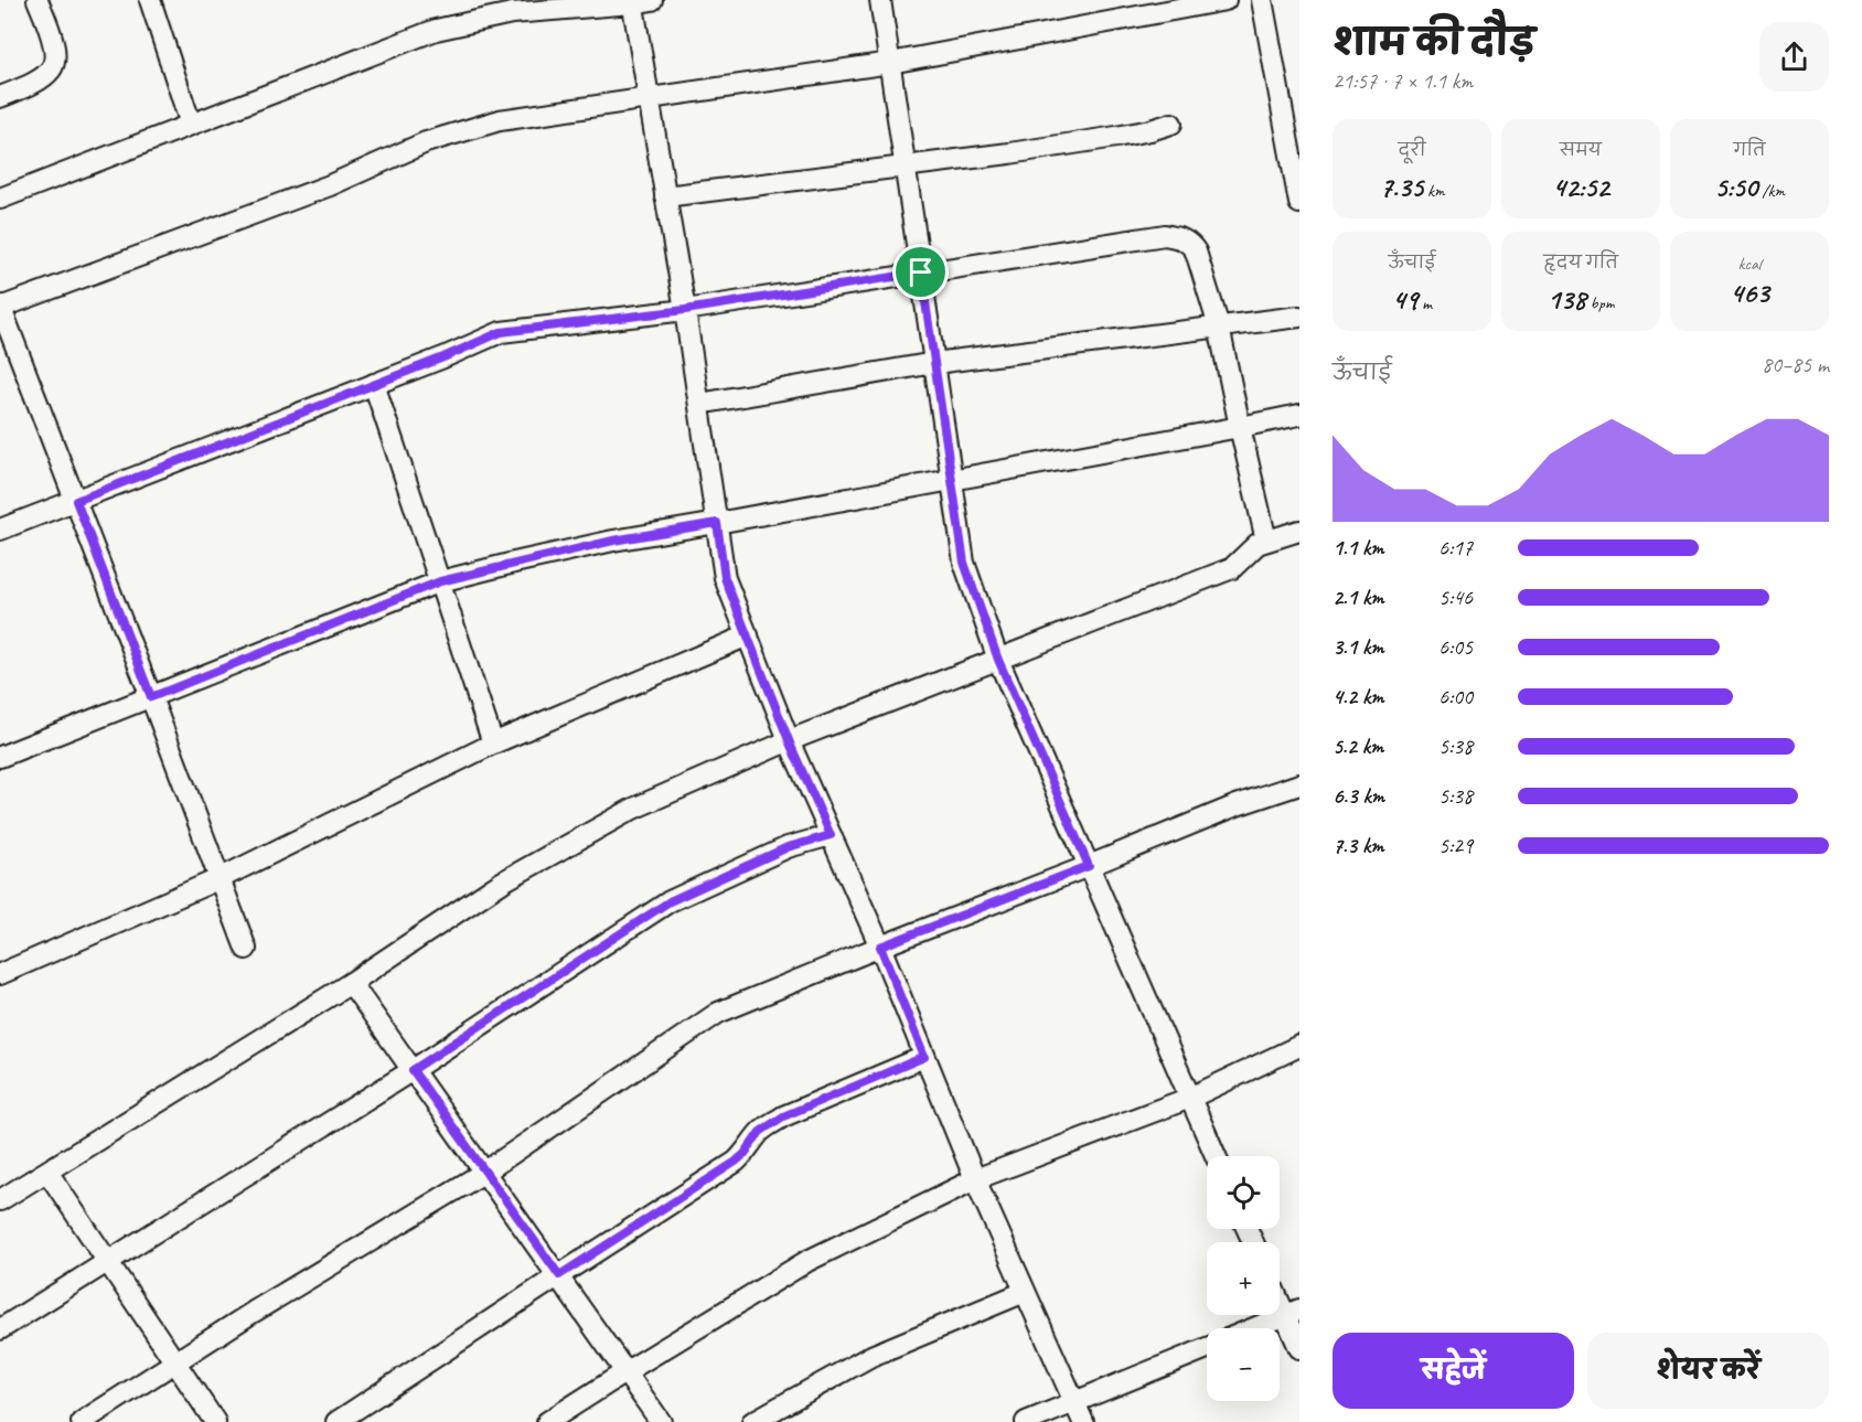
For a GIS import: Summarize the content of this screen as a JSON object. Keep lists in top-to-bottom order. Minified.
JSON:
{"page":{"heading":["शाम की दौड़","21:57 · 7 × 1.1 km"],"stats":[["दूरी","7.35 km"],["समय","42:52"],["गति","5:50 /km"],["ऊँचाई","49 m"],["हृदय गति","138 bpm"],["kcal","463"]],"chart":["ऊँचाई","80–85 m"],"list":[{"name":"1.1 km","note":"6:17"},{"name":"2.1 km","note":"5:46"},{"name":"3.1 km","note":"6:05"},{"name":"4.2 km","note":"6:00"},{"name":"5.2 km","note":"5:38"},{"name":"6.3 km","note":"5:38"},{"name":"7.3 km","note":"5:29"}],"map_buttons":["+","−"],"buttons":["सहेजें","शेयर करें"]}}
